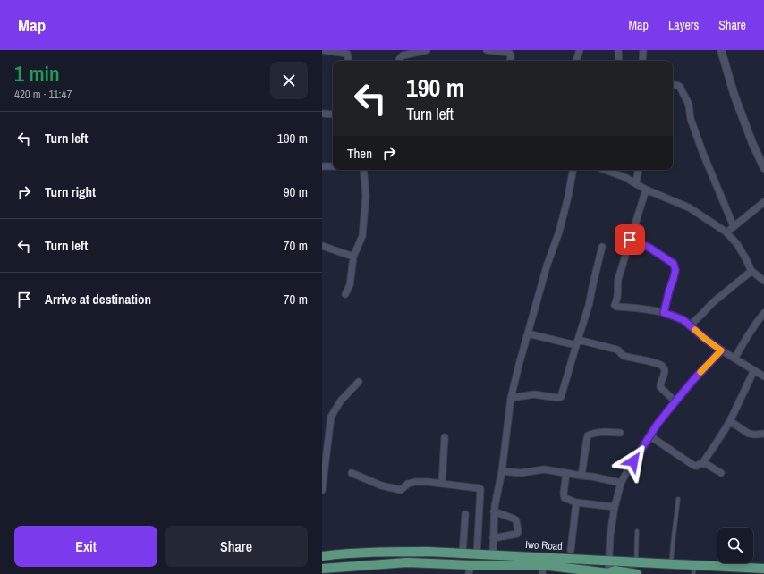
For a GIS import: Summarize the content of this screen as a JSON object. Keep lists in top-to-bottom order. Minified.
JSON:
{"streets":{"main road":["Iwo Road"]},"page":{"header":"Map","nav":["Map","Layers","Share"],"heading":["1 min","420 m · 11:47"],"turn":["190 m","Turn left"],"list":[{"name":"Turn left","value":"190 m"},{"name":"Turn right","value":"90 m"},{"name":"Turn left","value":"70 m"},{"name":"Arrive at destination","value":"70 m"}],"then":"Then","buttons":["Exit","Share"]}}
